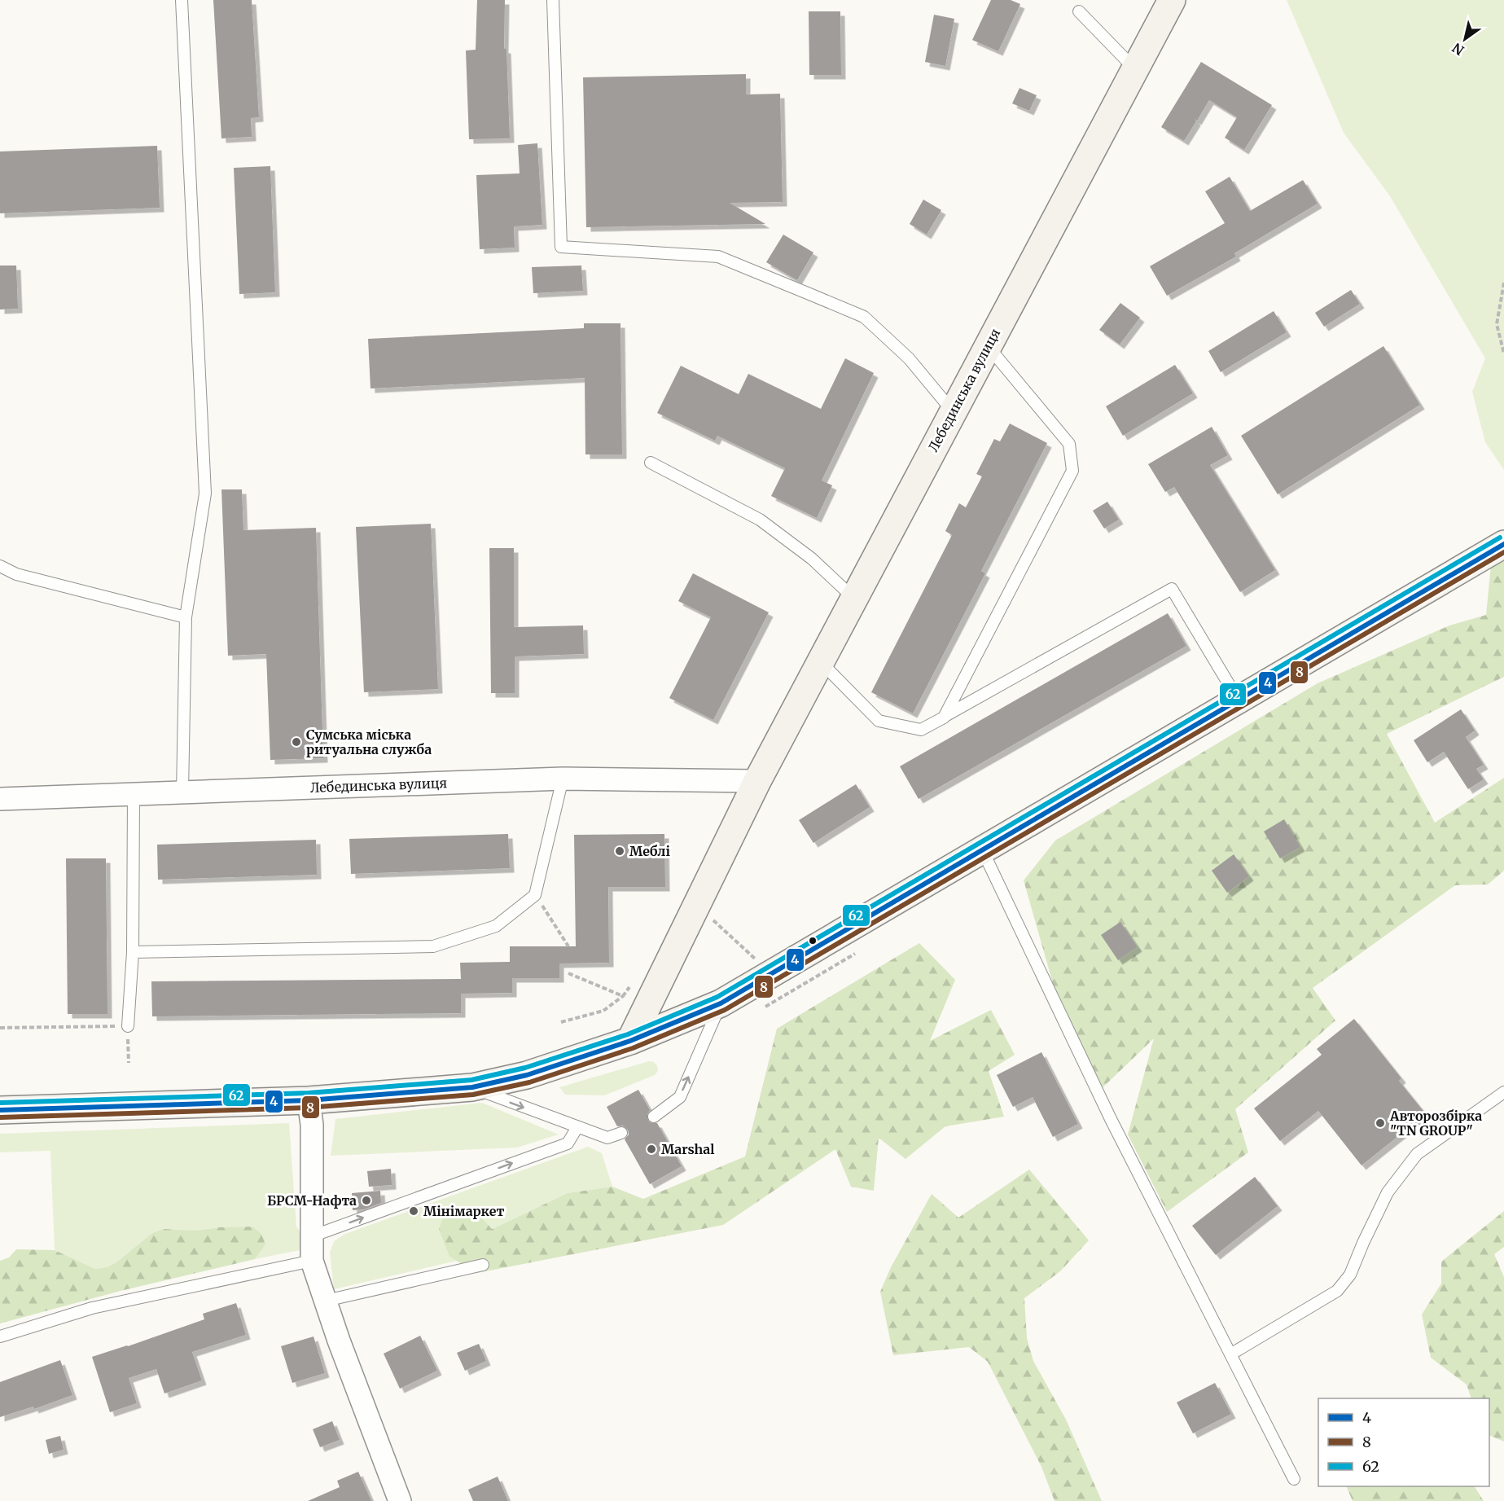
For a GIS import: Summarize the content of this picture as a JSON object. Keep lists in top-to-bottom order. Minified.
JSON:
{"streets":{"main road":["Лебединська вулиця"]},"places":["Сумська міська ритуальна служба","Меблі","Авторозбірка \"TN GROUP\"","Marshal","БРСМ-Нафта","Мінімаркет"],"lines":["transit line 62","transit line 4","transit line 8"],"legend":["4","8","62"],"north":"bottom left"}
